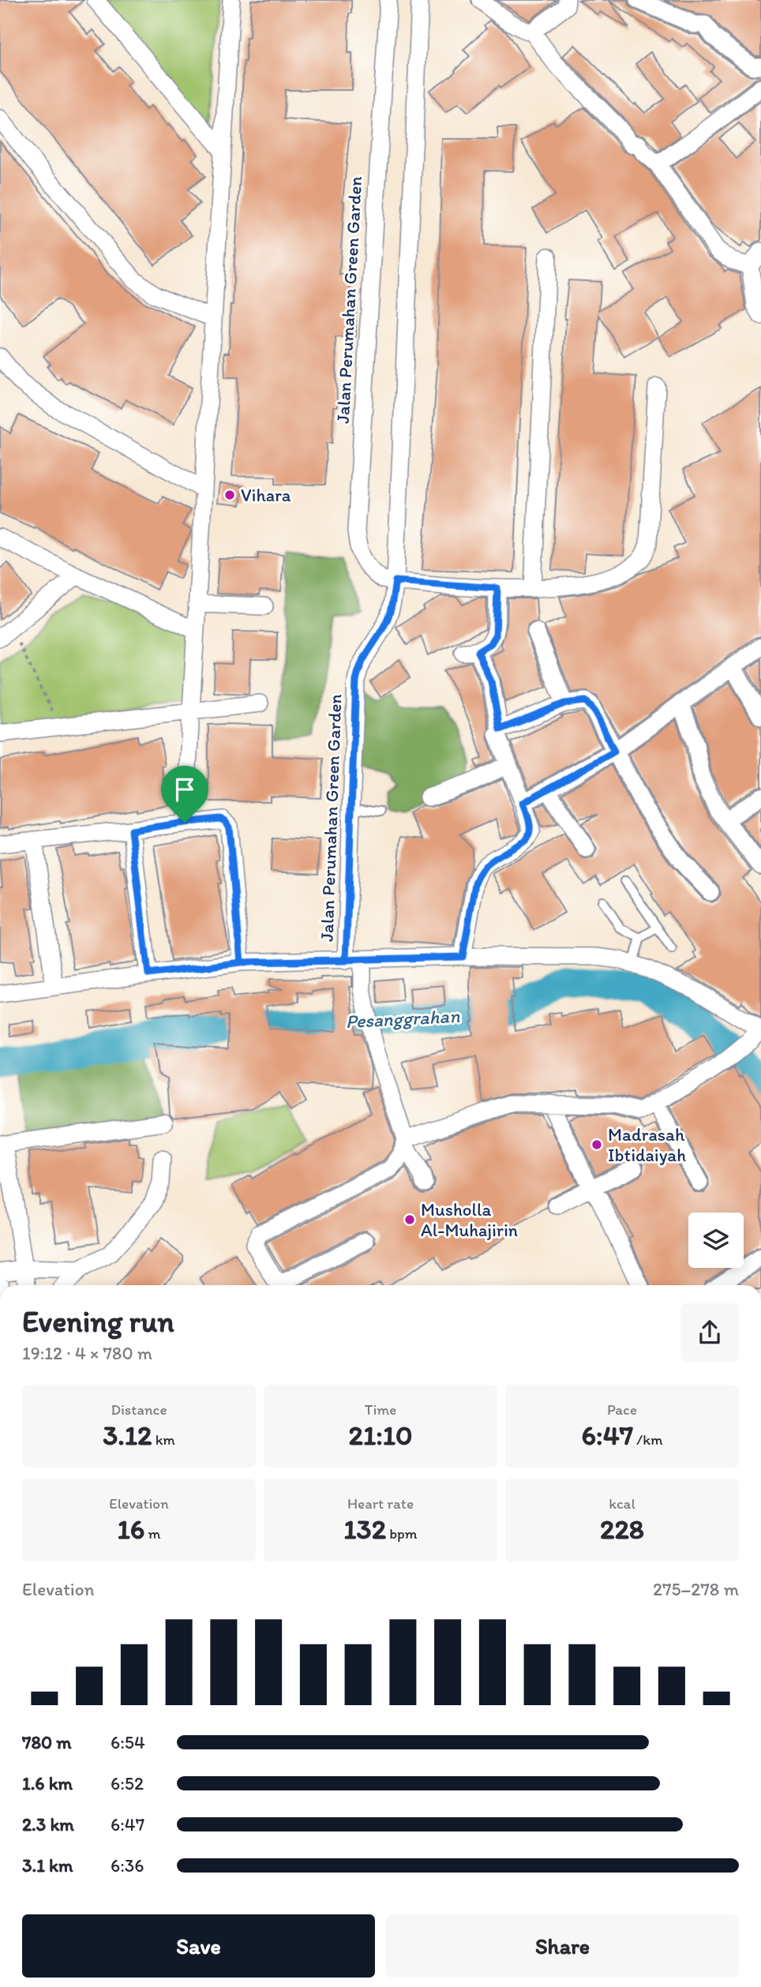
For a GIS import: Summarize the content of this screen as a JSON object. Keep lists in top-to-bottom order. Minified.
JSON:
{"streets":{"street":["Jalan Perumahan Green Garden"]},"water":["Pesanggrahan"],"places":["Vihara","Madrasah Ibtidaiyah","Musholla Al-Muhajirin"],"page":{"heading":["Evening run","19:12 · 4 × 780 m"],"stats":[["Distance","3.12 km"],["Time","21:10"],["Pace","6:47 /km"],["Elevation","16 m"],["Heart rate","132 bpm"],["kcal","228"]],"chart":["Elevation","275–278 m"],"list":[{"name":"780 m","note":"6:54"},{"name":"1.6 km","note":"6:52"},{"name":"2.3 km","note":"6:47"},{"name":"3.1 km","note":"6:36"}],"buttons":["Save","Share"]}}
